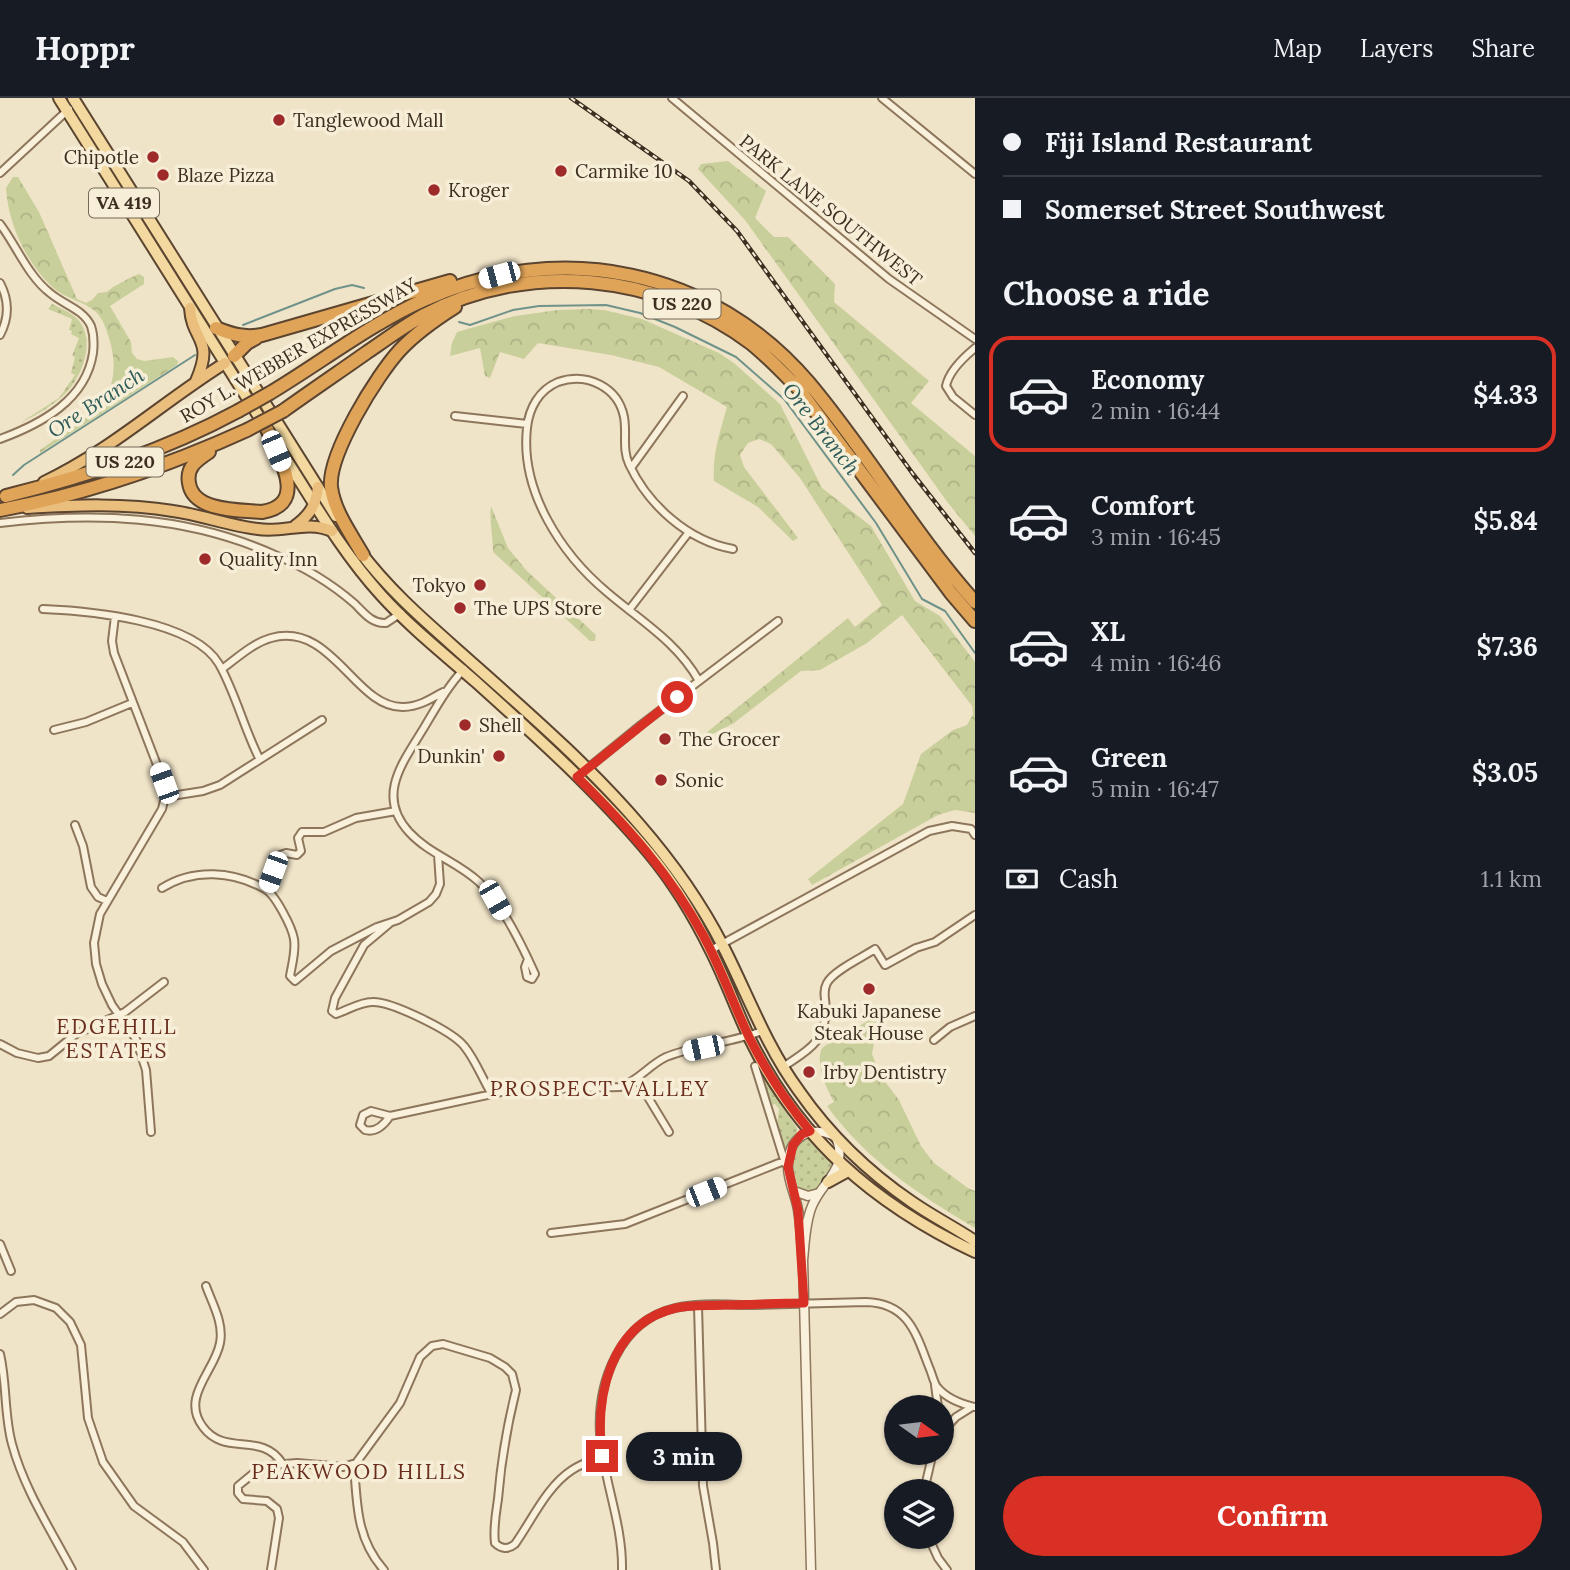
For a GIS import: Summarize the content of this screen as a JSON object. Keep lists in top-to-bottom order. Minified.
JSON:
{"streets":{"highway":["US 220","ROY L. WEBBER EXPRESSWAY"],"main road":["VA 419"],"street":["PARK LANE SOUTHWEST"]},"districts":["EDGEHILL ESTATES","PROSPECT VALLEY","PEAKWOOD HILLS"],"water":["Ore Branch"],"places":["Tanglewood Mall","Chipotle","Carmike 10","Blaze Pizza","Kroger","Quality Inn","Tokyo","The UPS Store","Shell","The Grocer","Dunkin'","Sonic","Kabuki Japanese Steak House","Irby Dentistry"],"north":"right","page":{"header":"Hoppr","nav":["Map","Layers","Share"],"banner":["Fiji Island Restaurant","Somerset Street Southwest"],"heading":"Choose a ride","list":[{"name":"Economy","note":"2 min · 16:44","value":"$4.33"},{"name":"Comfort","note":"3 min · 16:45","value":"$5.84"},{"name":"XL","note":"4 min · 16:46","value":"$7.36"},{"name":"Green","note":"5 min · 16:47","value":"$3.05"}],"pay":["Cash","1.1 km"],"bubble":"3 min","buttons":"Confirm"}}
